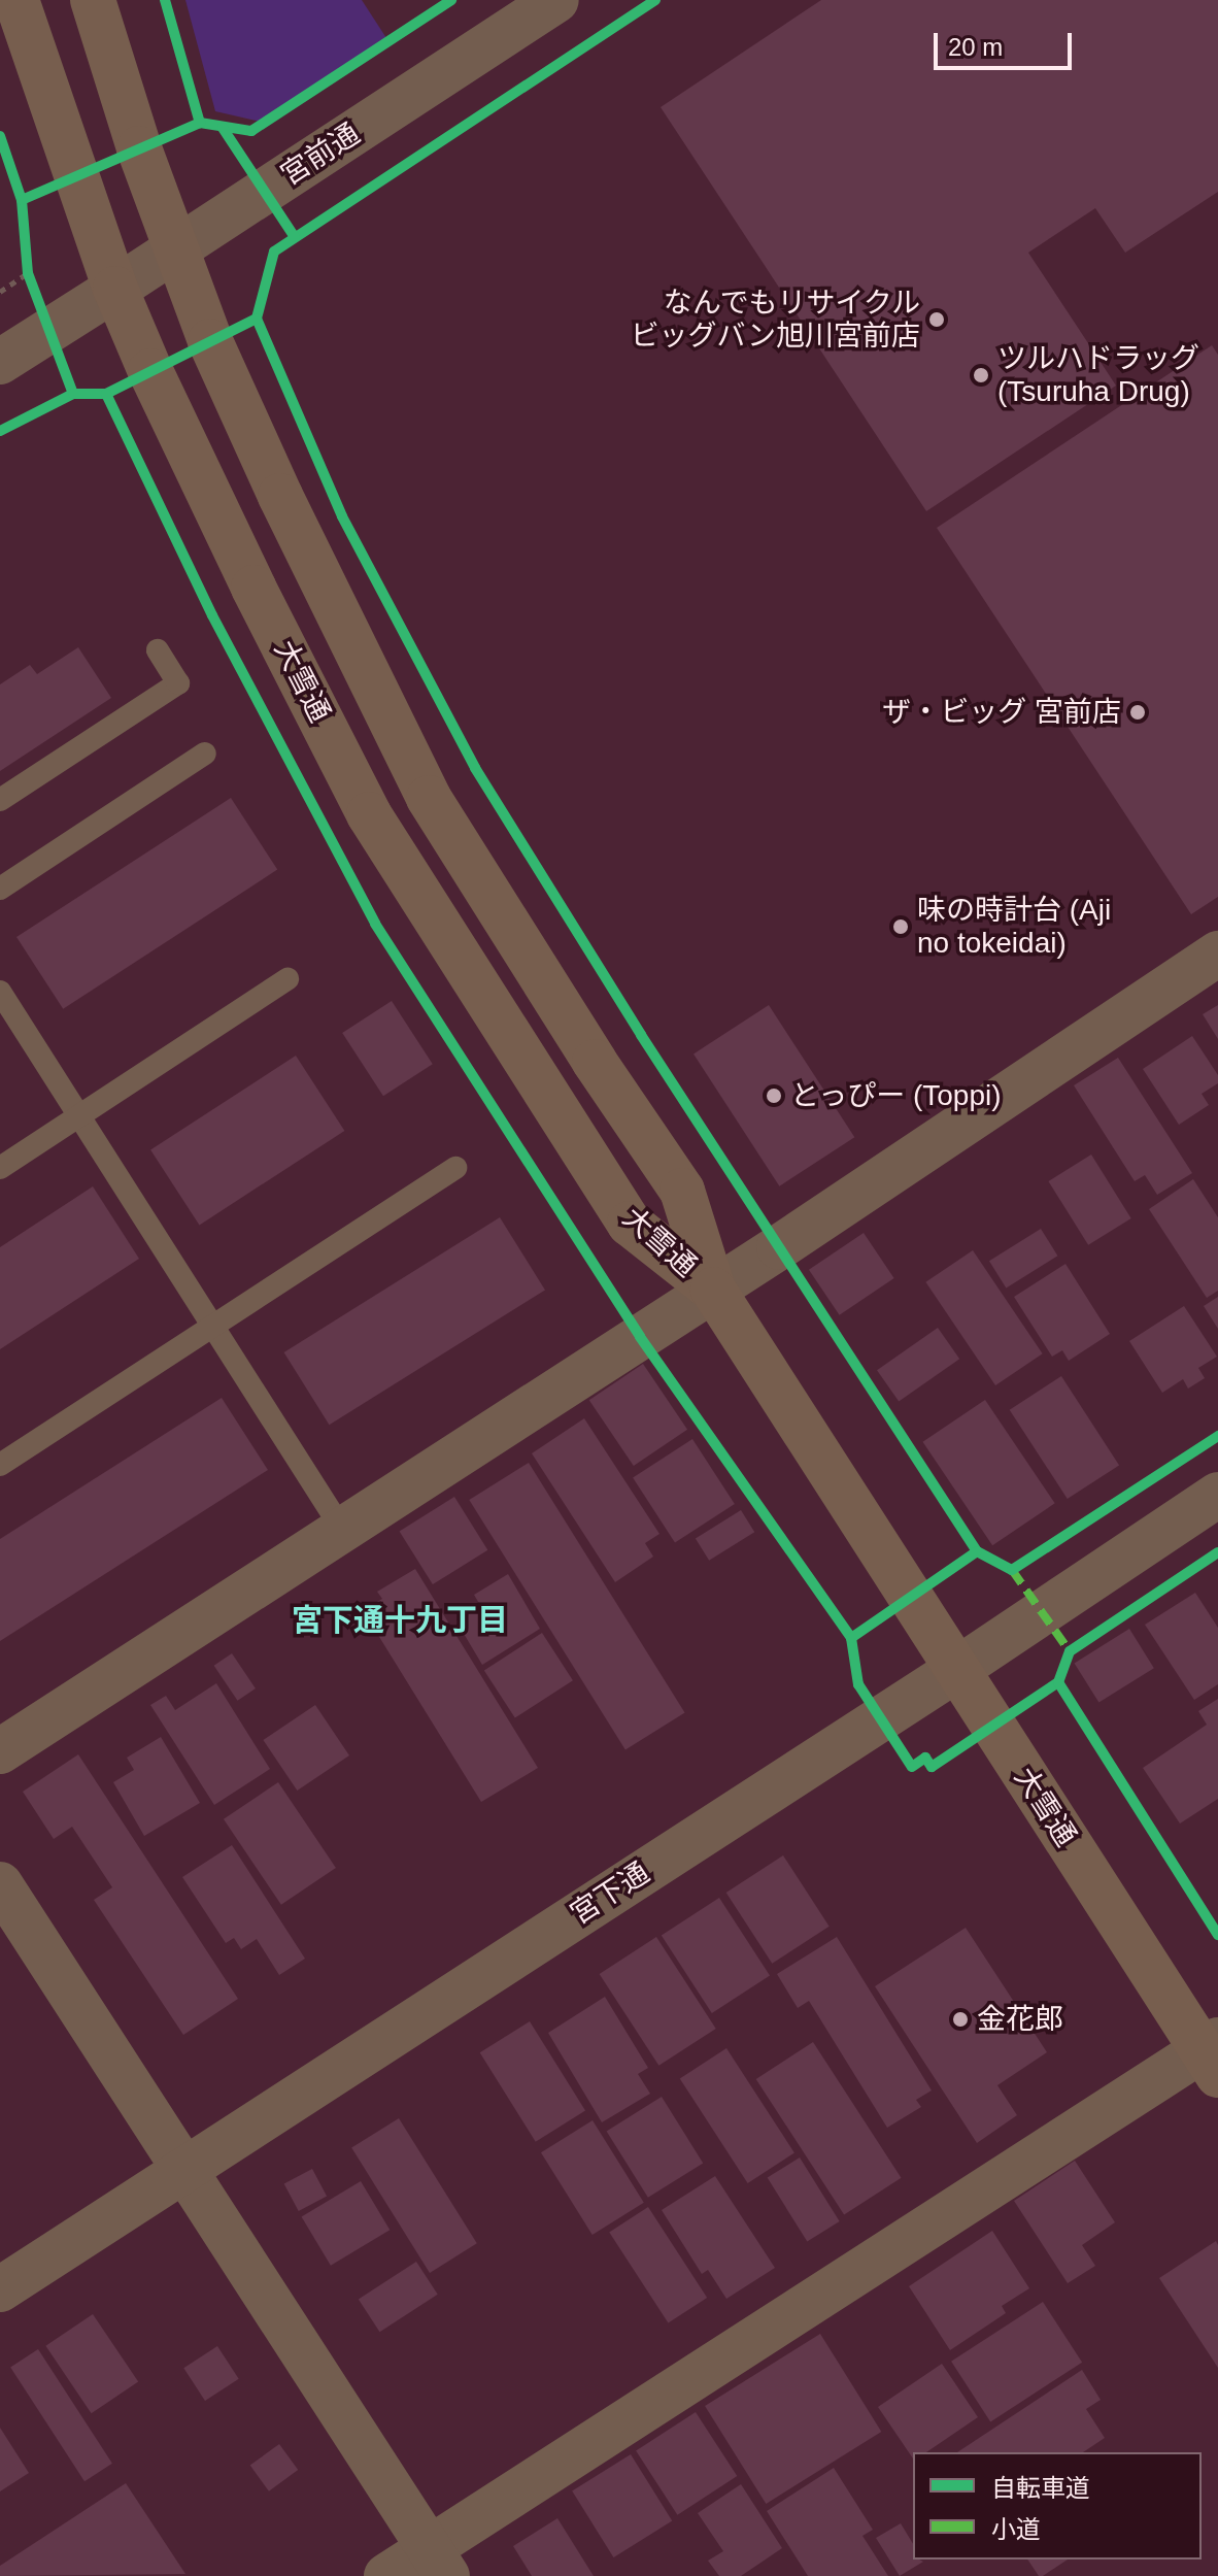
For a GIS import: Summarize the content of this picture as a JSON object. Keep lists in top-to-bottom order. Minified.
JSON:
{"streets":{"main road":["大雪通"],"street":["宮前通","宮下通"]},"crossings":[["宮前通","大雪通"],["大雪通","宮下通"]],"districts":["宮下通十九丁目"],"places":["なんでもリサイクル ビッグバン旭川宮前店","ツルハドラッグ (Tsuruha Drug)","ザ・ビッグ 宮前店","味の時計台 (Aji no tokeidai)","とっぴー (Toppi)","金花郎"],"legend":["自転車道","小道"],"scale_bar":"20 m"}
